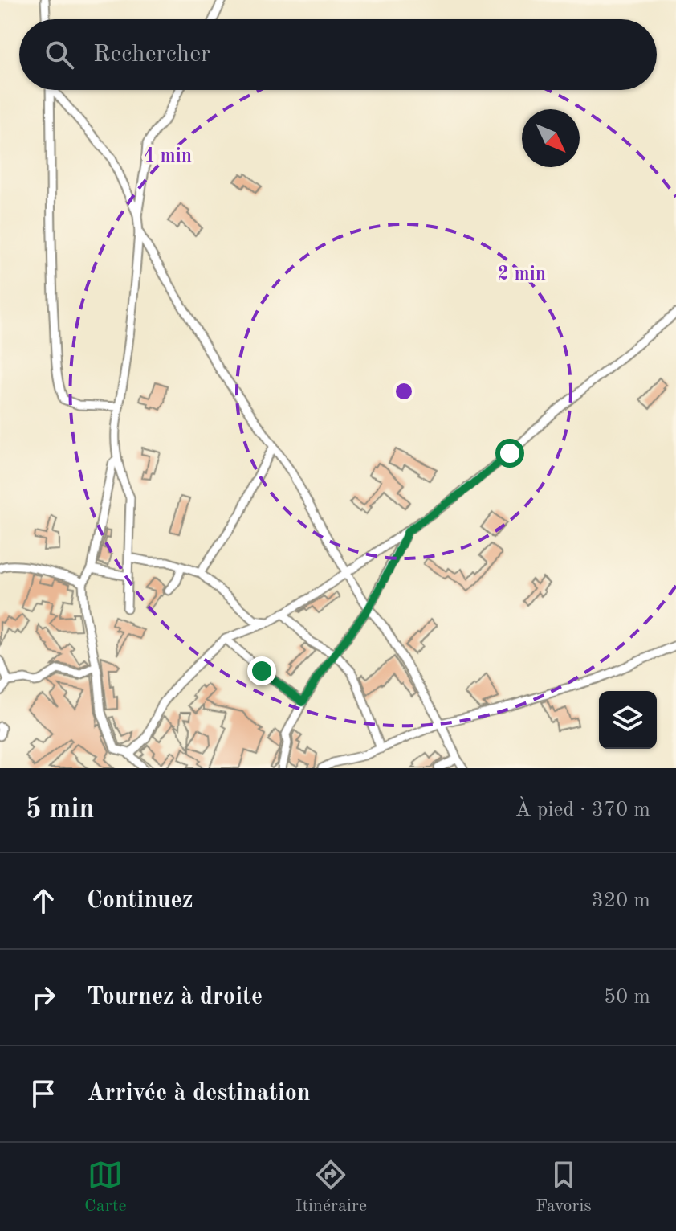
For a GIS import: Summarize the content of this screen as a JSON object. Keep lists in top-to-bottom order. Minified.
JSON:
{"north":"bottom right","page":{"search":"Rechercher","heading":["5 min","À pied · 370 m"],"list":[["Continuez","320 m"],["Tournez à droite","50 m"],"Arrivée à destination"],"nav":["Carte","Itinéraire","Favoris"]},"rings":["4 min","2 min"]}
